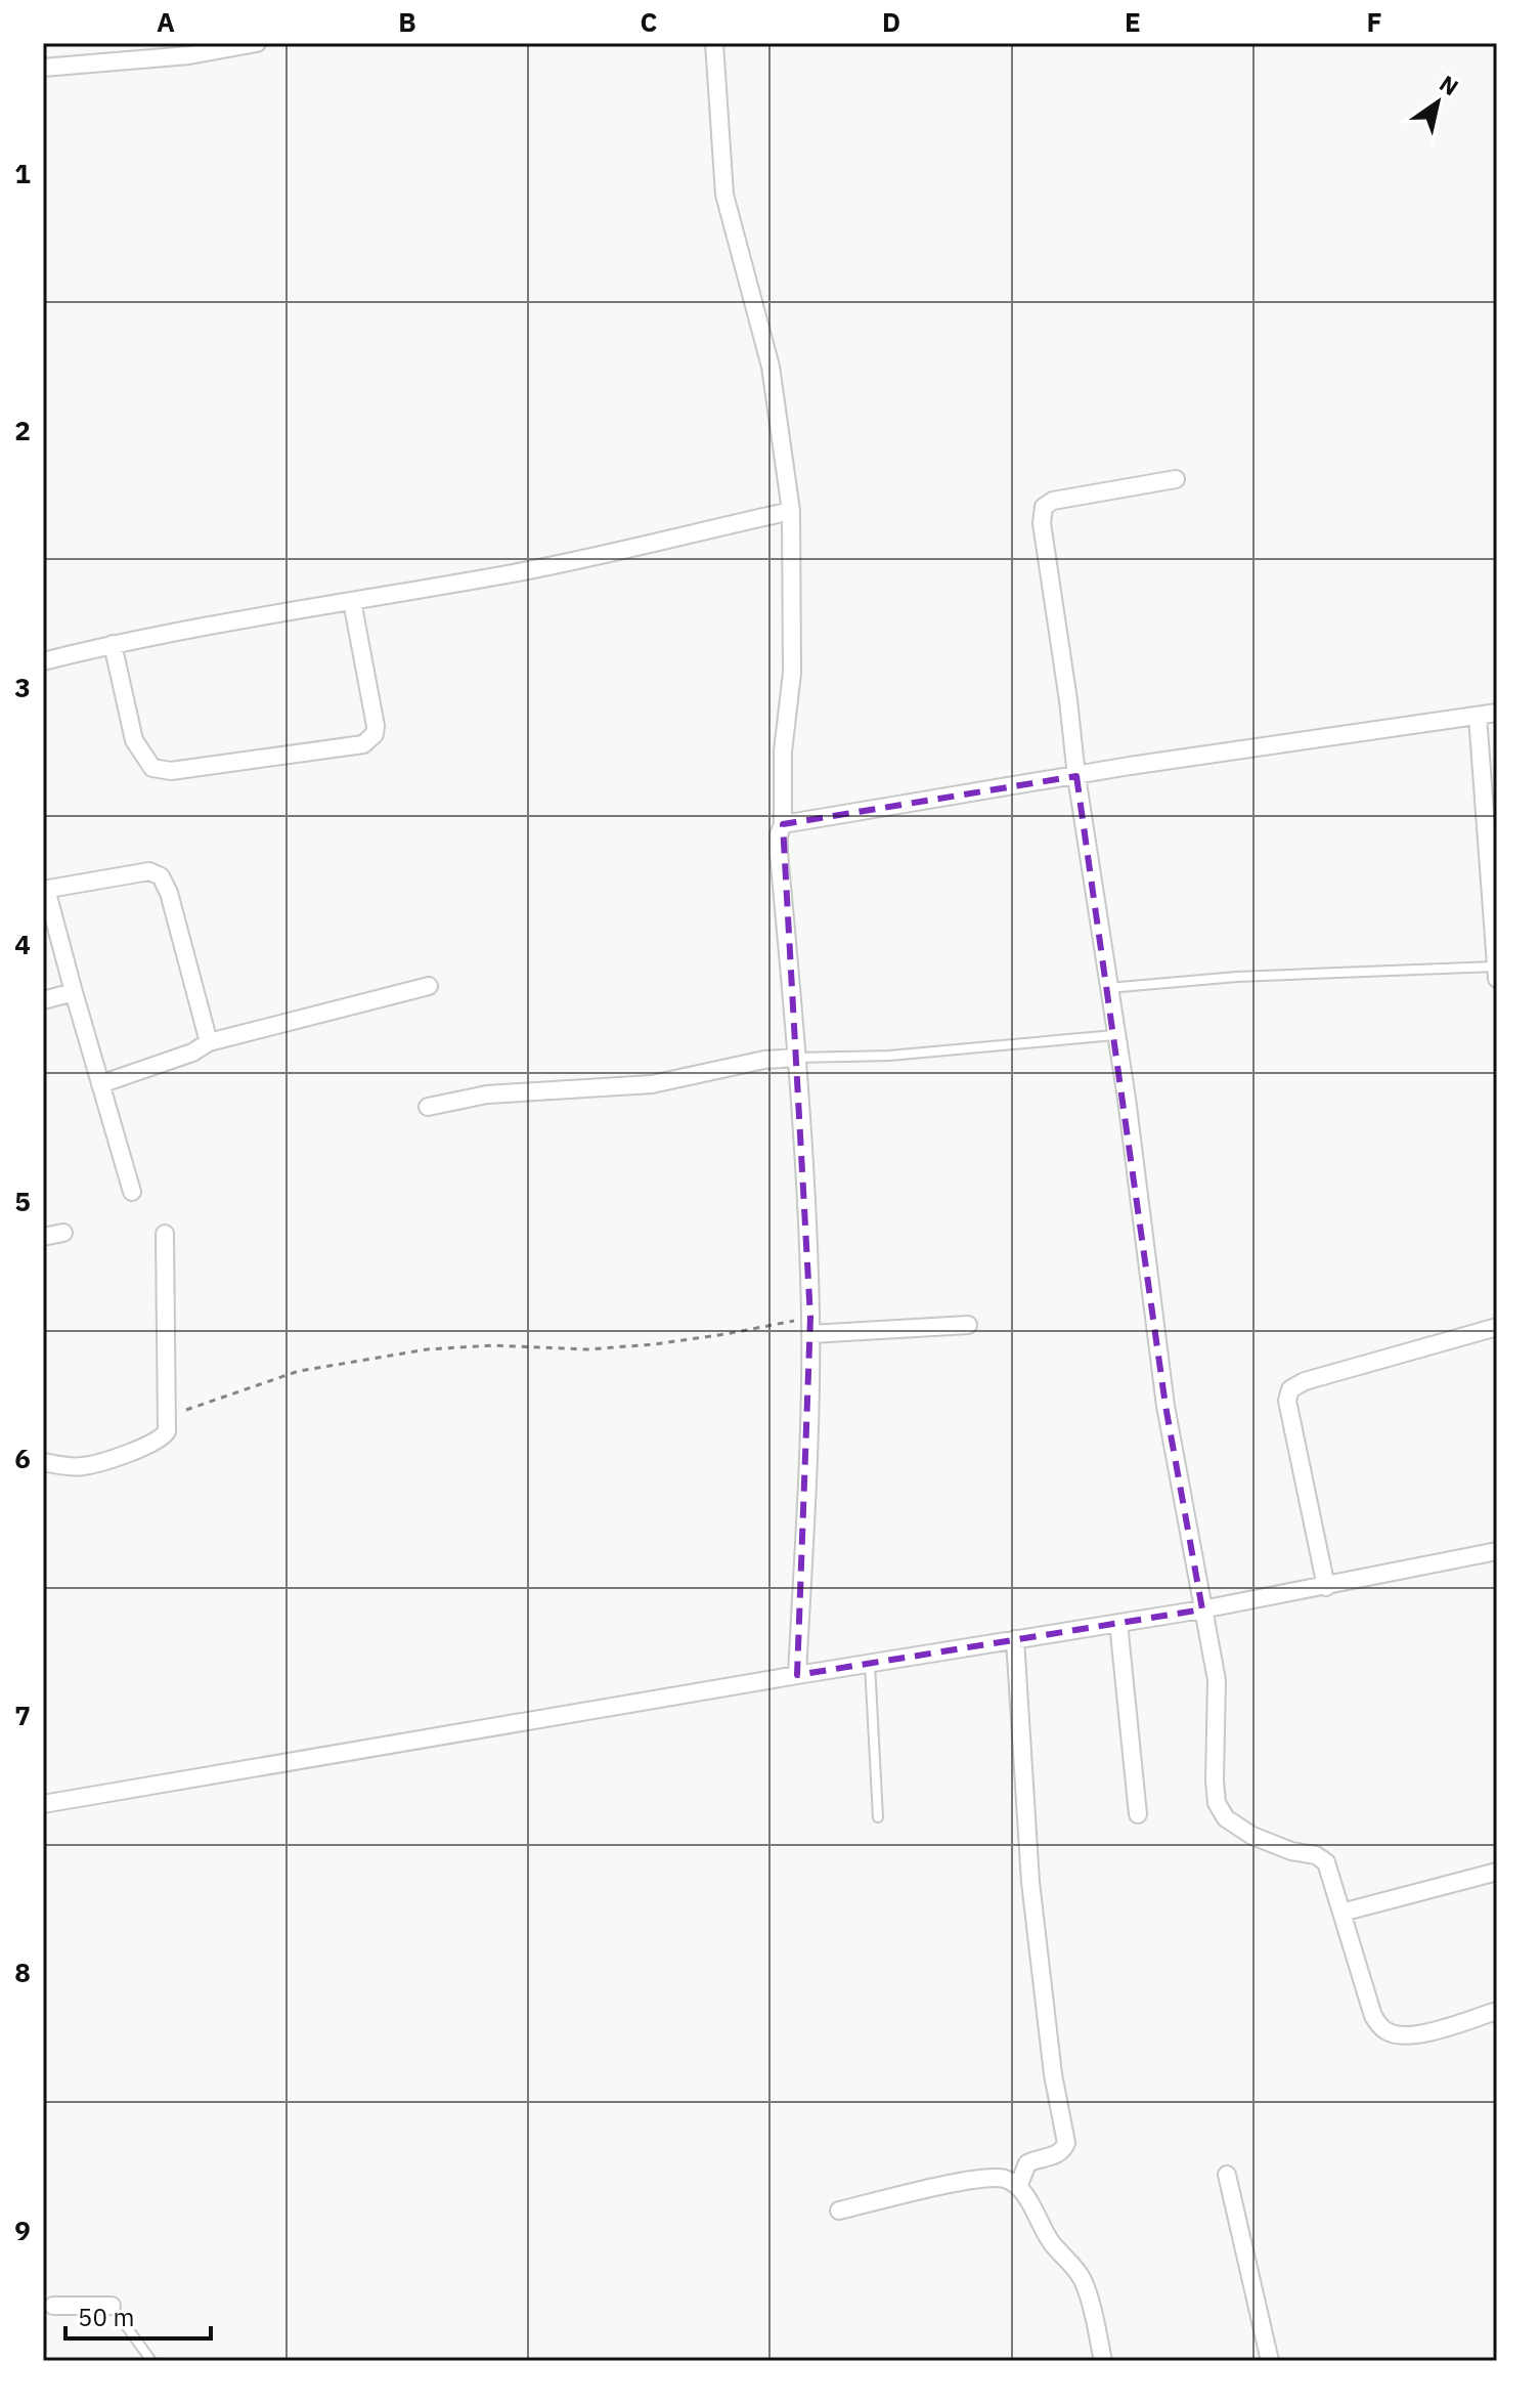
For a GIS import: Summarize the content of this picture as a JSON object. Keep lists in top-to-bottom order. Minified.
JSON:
{"scale_bar":"50 m","north":"top right","grid":{"columns":["A","B","C","D","E","F"],"rows":["1","2","3","4","5","6","7","8","9"]}}
